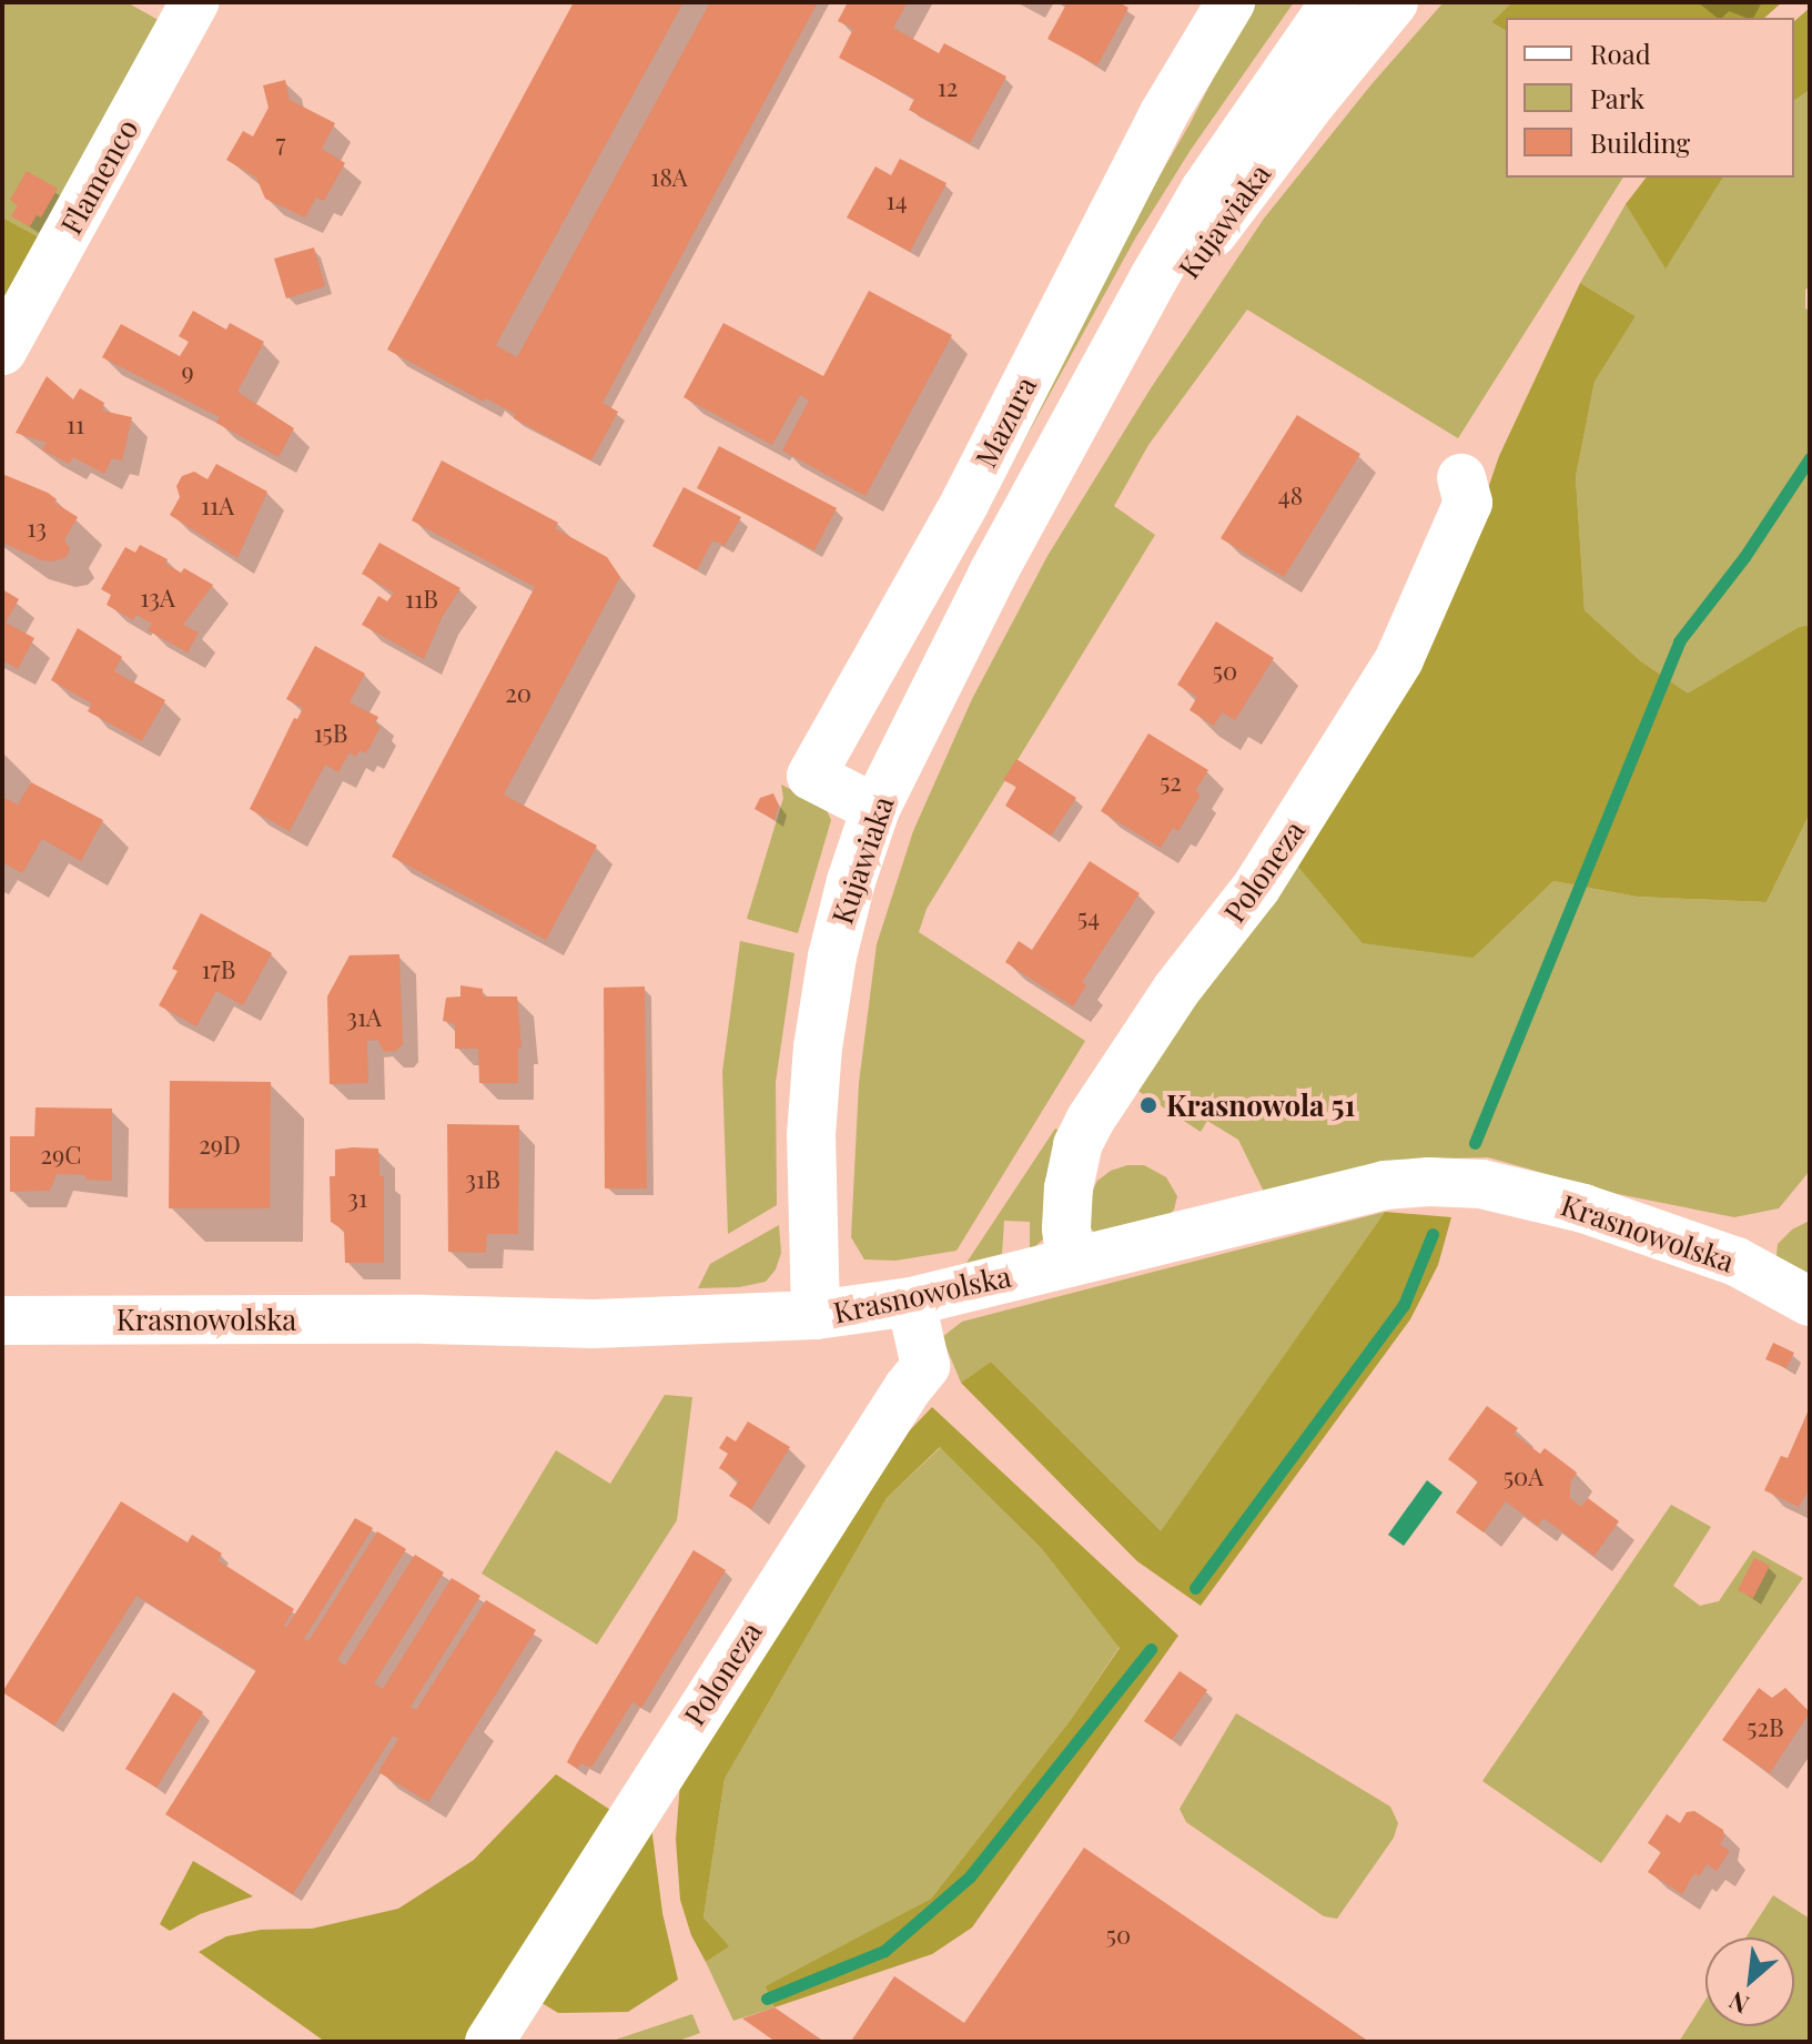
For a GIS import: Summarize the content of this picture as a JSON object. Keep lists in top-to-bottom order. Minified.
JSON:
{"streets":{"street":["Flamenco","Kujawiaka","Mazura","Poloneza","Krasnowolska"]},"crossings":[["Kujawiaka","Mazura"],["Kujawiaka","Krasnowolska"],["Poloneza","Krasnowolska"]],"places":["Krasnowola 51"],"house_numbers":["12","7","18A","14","9","11","48","11A","13","13A","11B","50","20","15B","52","54","17B","31A","29D","29C","31B","31","50A","52B","50"],"legend":["Road","Park","Building"],"north":"bottom left"}
